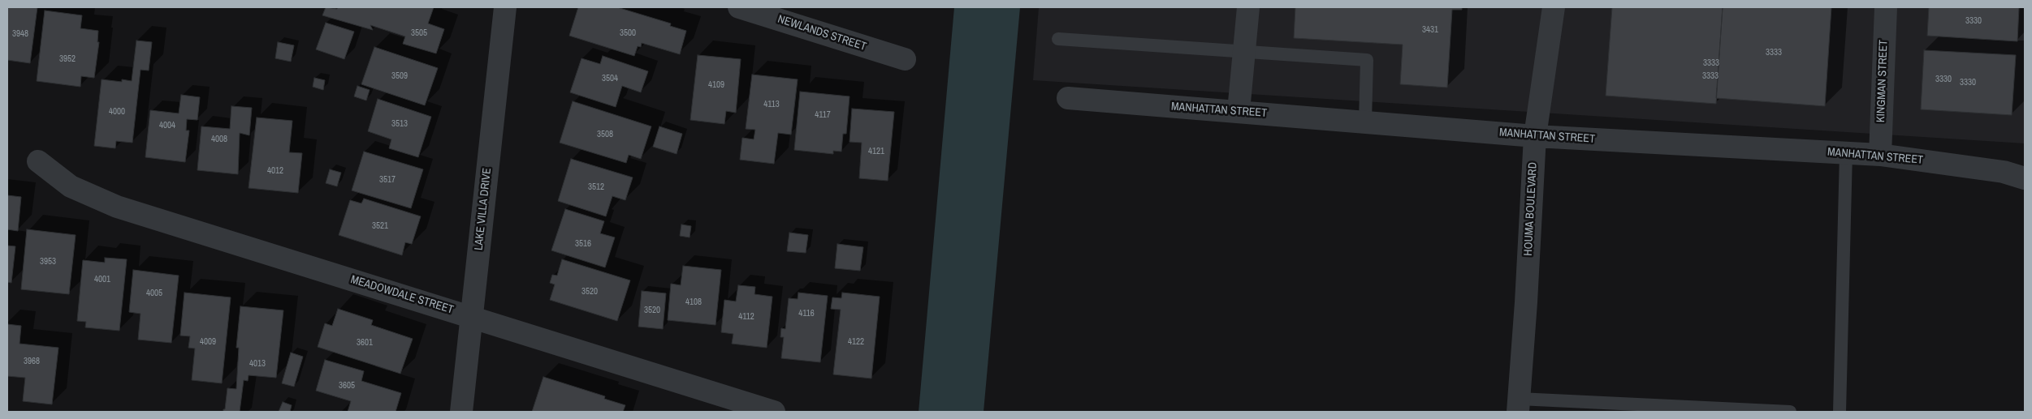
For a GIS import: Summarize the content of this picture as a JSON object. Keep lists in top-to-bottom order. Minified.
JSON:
{"streets":{"street":["NEWLANDS STREET","KINGMAN STREET","MANHATTAN STREET","LAKE VILLA DRIVE","HOUMA BOULEVARD","MEADOWDALE STREET"]},"crossings":[["KINGMAN STREET","MANHATTAN STREET"],["MANHATTAN STREET","HOUMA BOULEVARD"],["LAKE VILLA DRIVE","MEADOWDALE STREET"]],"house_numbers":["3330","3431","3505","3500","3948","3333","3952","3333","3509","3333","3504","3330","3330","4109","4113","4000","4117","3513","4004","3508","4008","4121","4012","3517","3512","3521","3516","3953","4001","3520","4005","4108","3520","4116","4112","4009","4122","3601","3968","4013","3605"]}
